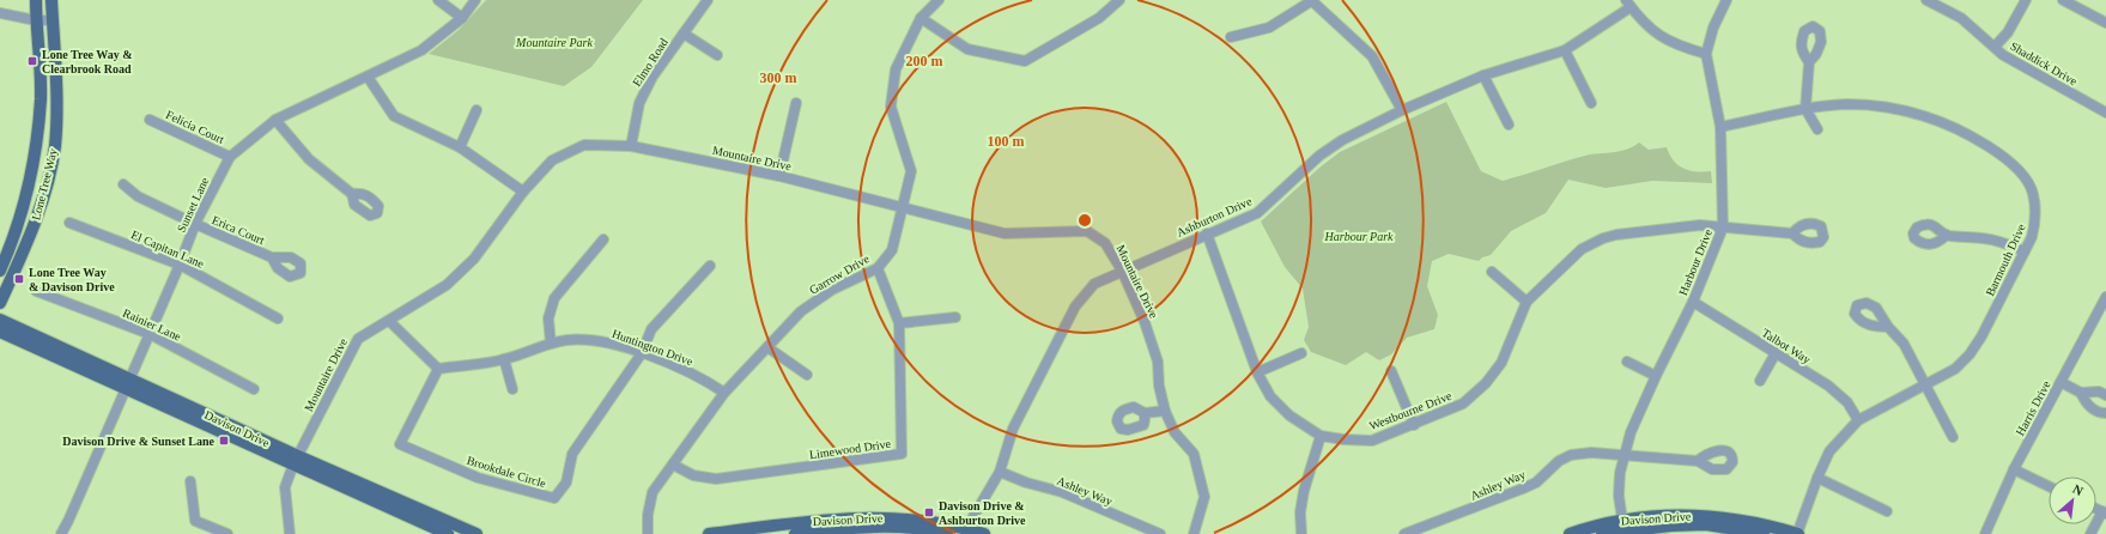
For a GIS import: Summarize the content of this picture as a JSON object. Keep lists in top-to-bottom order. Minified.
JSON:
{"streets":{"main road":["Lone Tree Way","Davison Drive"],"street":["Elmo Road","Shaddick Drive","Felicia Court","Mountaire Drive","Sunset Lane","Ashburton Drive","Erica Court","El Capitan Lane","Barmouth Drive","Harbour Drive","Garrow Drive","Rainier Lane","Talbot Way","Huntington Drive","Harris Drive","Westbourne Drive","Limewood Drive","Brookdale Circle","Ashley Way"]},"crossings":[["Elmo Road","Mountaire Drive"],["Felicia Court","Sunset Lane"],["Mountaire Drive","Ashburton Drive"],["Mountaire Drive","Garrow Drive"],["Mountaire Drive","Davison Drive"],["Sunset Lane","Erica Court"],["Sunset Lane","El Capitan Lane"],["Sunset Lane","Rainier Lane"],["Sunset Lane","Davison Drive"],["Ashburton Drive","Westbourne Drive"],["Ashburton Drive","Davison Drive"],["Ashburton Drive","Ashley Way"],["Barmouth Drive","Harbour Drive"],["Barmouth Drive","Talbot Way"],["Barmouth Drive","Davison Drive"],["Harbour Drive","Talbot Way"],["Harbour Drive","Westbourne Drive"],["Harbour Drive","Davison Drive"],["Harbour Drive","Ashley Way"],["Garrow Drive","Huntington Drive"],["Garrow Drive","Limewood Drive"],["Huntington Drive","Brookdale Circle"]],"parks":["Mountaire Park","Harbour Park"],"places":{"transit":["Lone Tree Way & Clearbrook Road","Lone Tree Way & Davison Drive","Davison Drive & Sunset Lane","Davison Drive & Ashburton Drive"]},"north":"top right","rings":["200 m","300 m","100 m"]}
